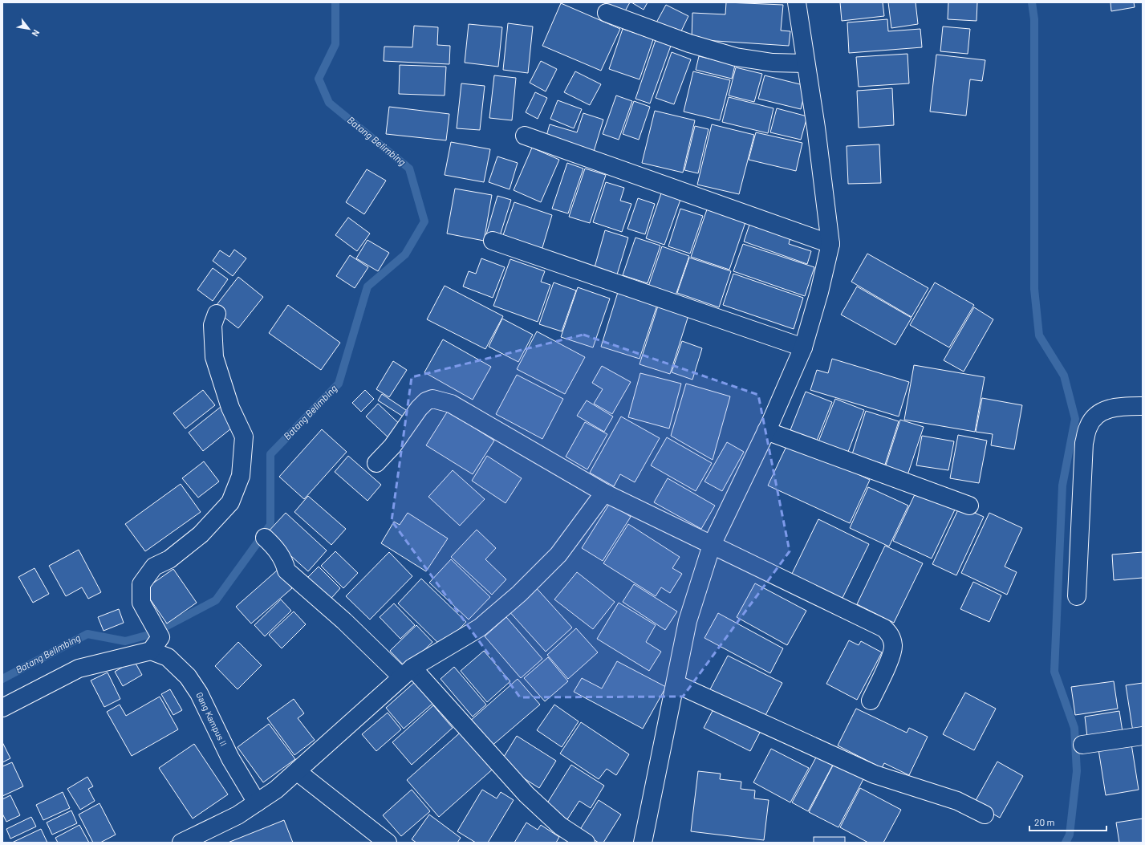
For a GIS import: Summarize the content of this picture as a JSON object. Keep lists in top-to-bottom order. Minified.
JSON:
{"streets":{"street":["Gang Kampus II"]},"water":["Batang Belimbing"],"scale_bar":"20 m","north":"bottom right"}
